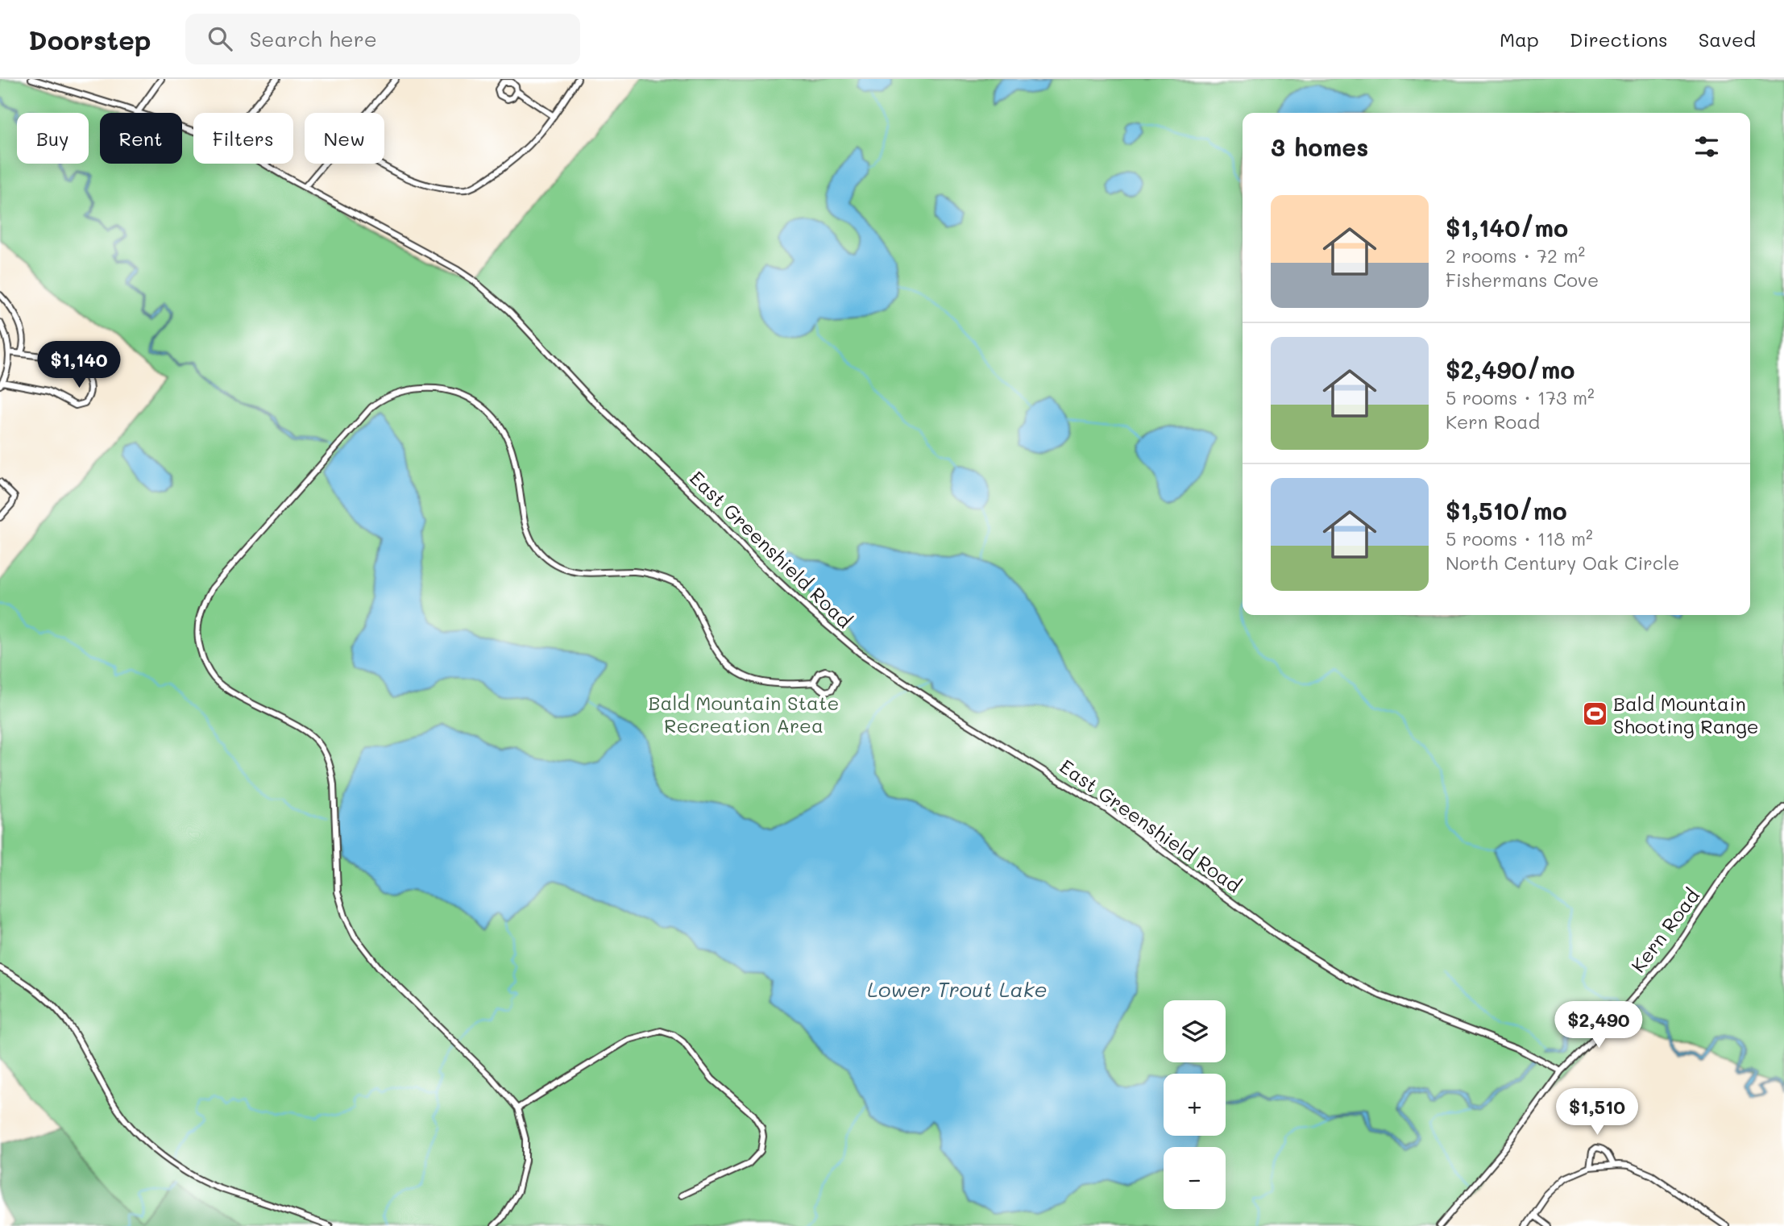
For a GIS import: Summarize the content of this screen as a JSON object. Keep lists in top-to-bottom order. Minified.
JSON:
{"streets":{"street":["East Greenshield Road","Kern Road"]},"crossings":[["East Greenshield Road","Kern Road"]],"water":["Lower Trout Lake"],"parks":["Bald Mountain State Recreation Area"],"places":{"sports":["Bald Mountain Shooting Range"]},"page":{"header":"Doorstep","search":"Search here","nav":["Map","Directions","Saved"],"chip":["Buy","Rent","Filters","New"],"heading":"3 homes","list":[{"name":"$1,140/mo","note":"2 rooms · 72 m² · Fishermans Cove"},{"name":"$2,490/mo","note":"5 rooms · 173 m² · Kern Road"},{"name":"$1,510/mo","note":"5 rooms · 118 m² · North Century Oak Circle"}],"price":["$1,140","$2,490","$1,510"],"map_buttons":["+","−"]}}
